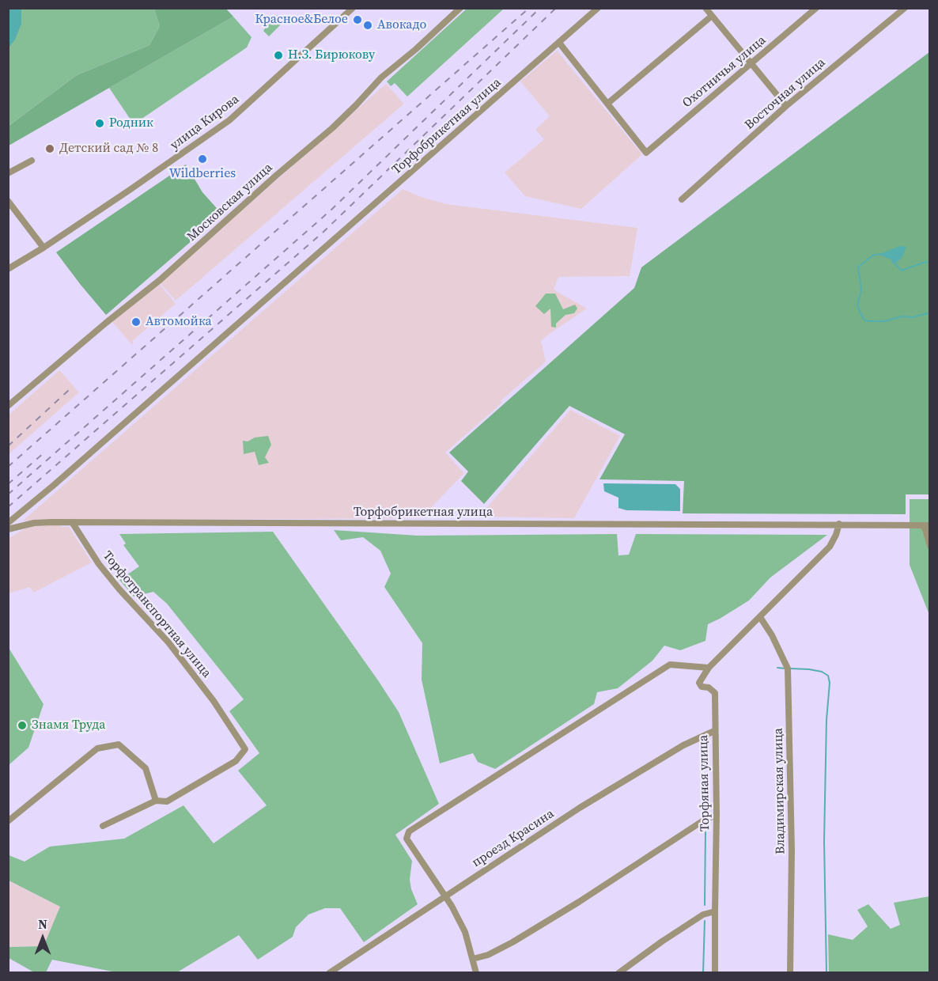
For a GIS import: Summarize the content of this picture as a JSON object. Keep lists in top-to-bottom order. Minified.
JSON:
{"streets":{"street":["Охотничья улица","Восточная улица","улица Кирова","Торфобрикетная улица","Московская улица","Торфотранспортная улица","Торфяная улица","Владимирская улица","проезд Красина"]},"crossings":[["Торфобрикетная улица","Торфотранспортная улица"],["Торфяная улица","проезд Красина"]],"places":["Красное&Белое","Авокадо","Н.З. Бирюкову","Родник","Детский сад № 8","Wildberries","Автомойка","Знамя Труда"],"north":"top"}
